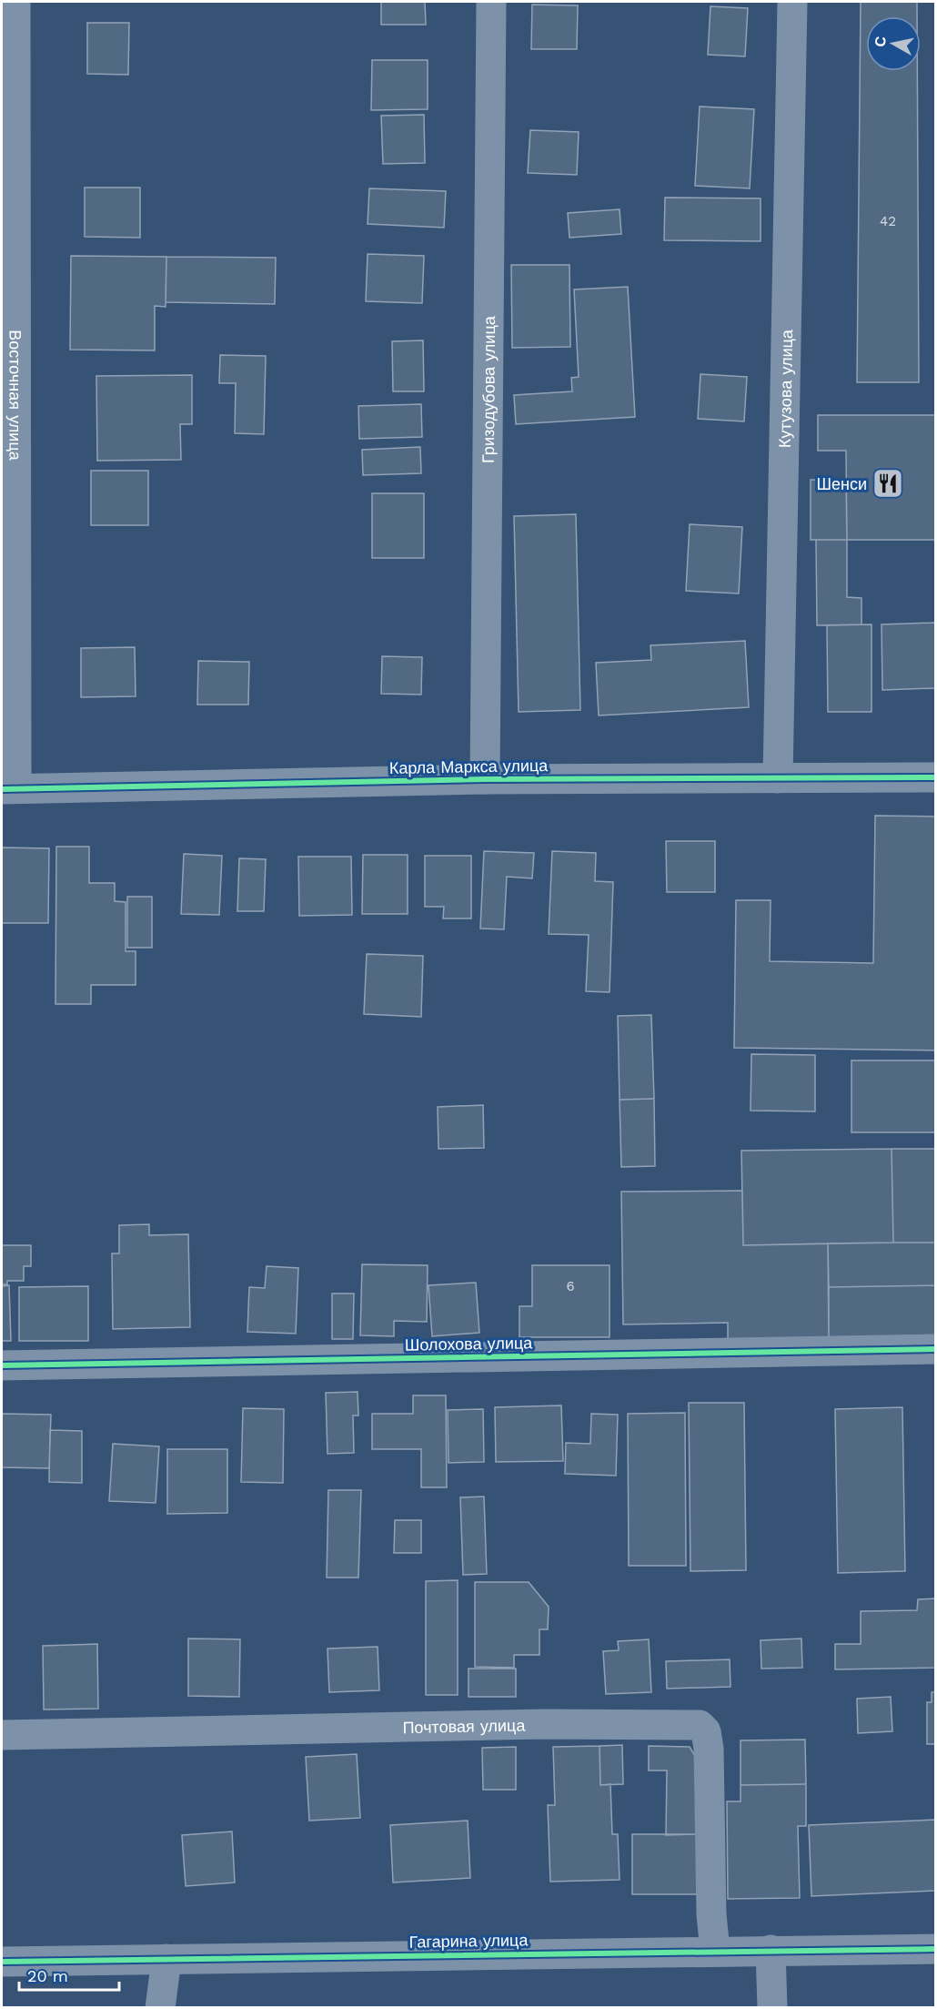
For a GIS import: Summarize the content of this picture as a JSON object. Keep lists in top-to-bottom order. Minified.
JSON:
{"streets":{"street":["Кутузова улица","Гризодубова улица","Восточная улица","Карла Маркса улица","Шолохова улица","Почтовая улица","Гагарина улица"]},"crossings":[["Кутузова улица","Карла Маркса улица"],["Гризодубова улица","Карла Маркса улица"],["Восточная улица","Карла Маркса улица"],["Почтовая улица","Гагарина улица"]],"places":{"restaurant":["Шенси"]},"house_numbers":["42","6"],"scale_bar":"20 m","north":"left"}
